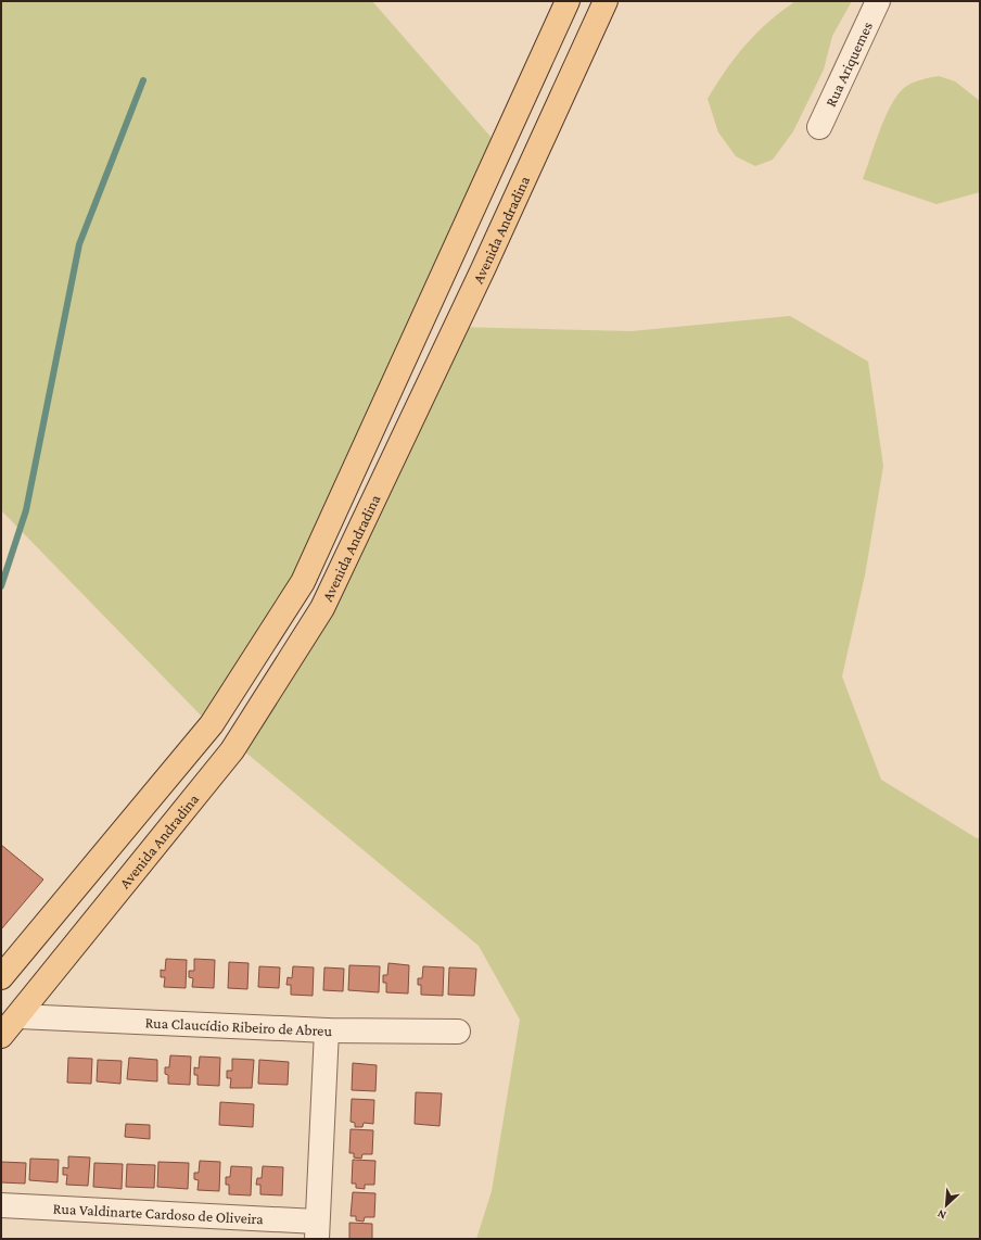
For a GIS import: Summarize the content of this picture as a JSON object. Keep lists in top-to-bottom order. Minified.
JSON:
{"streets":{"main road":["Avenida Andradina"],"street":["Rua Ariquemes","Rua Claucídio Ribeiro de Abreu","Rua Valdinarte Cardoso de Oliveira"]},"crossings":[["Avenida Andradina","Rua Claucídio Ribeiro de Abreu"]],"north":"bottom left"}
